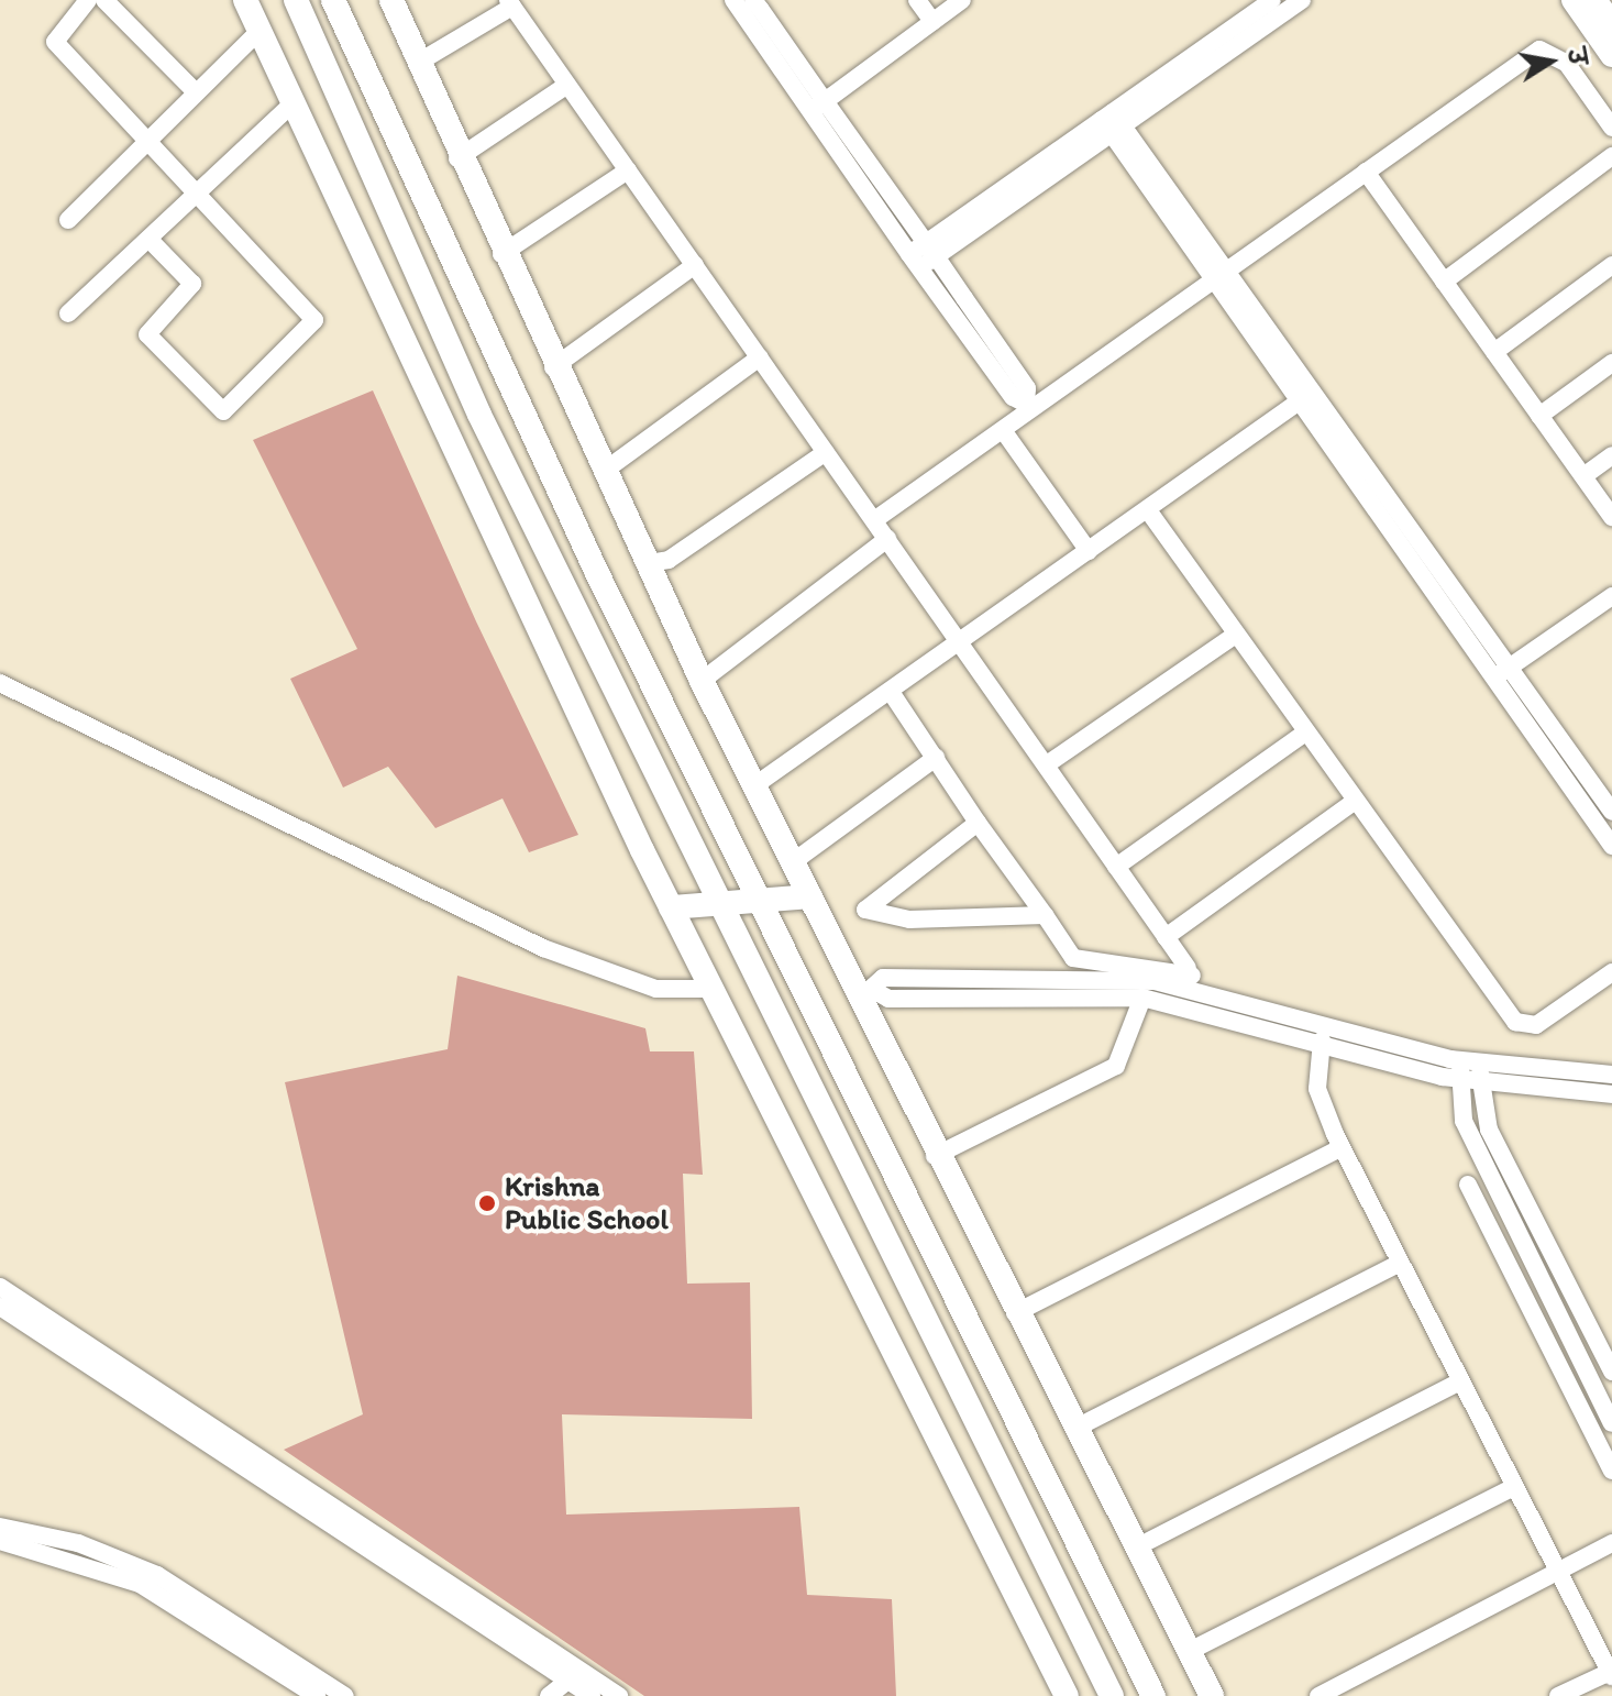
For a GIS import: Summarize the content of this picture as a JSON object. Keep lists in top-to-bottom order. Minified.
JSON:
{"places":["Krishna Public School"],"north":"right"}
